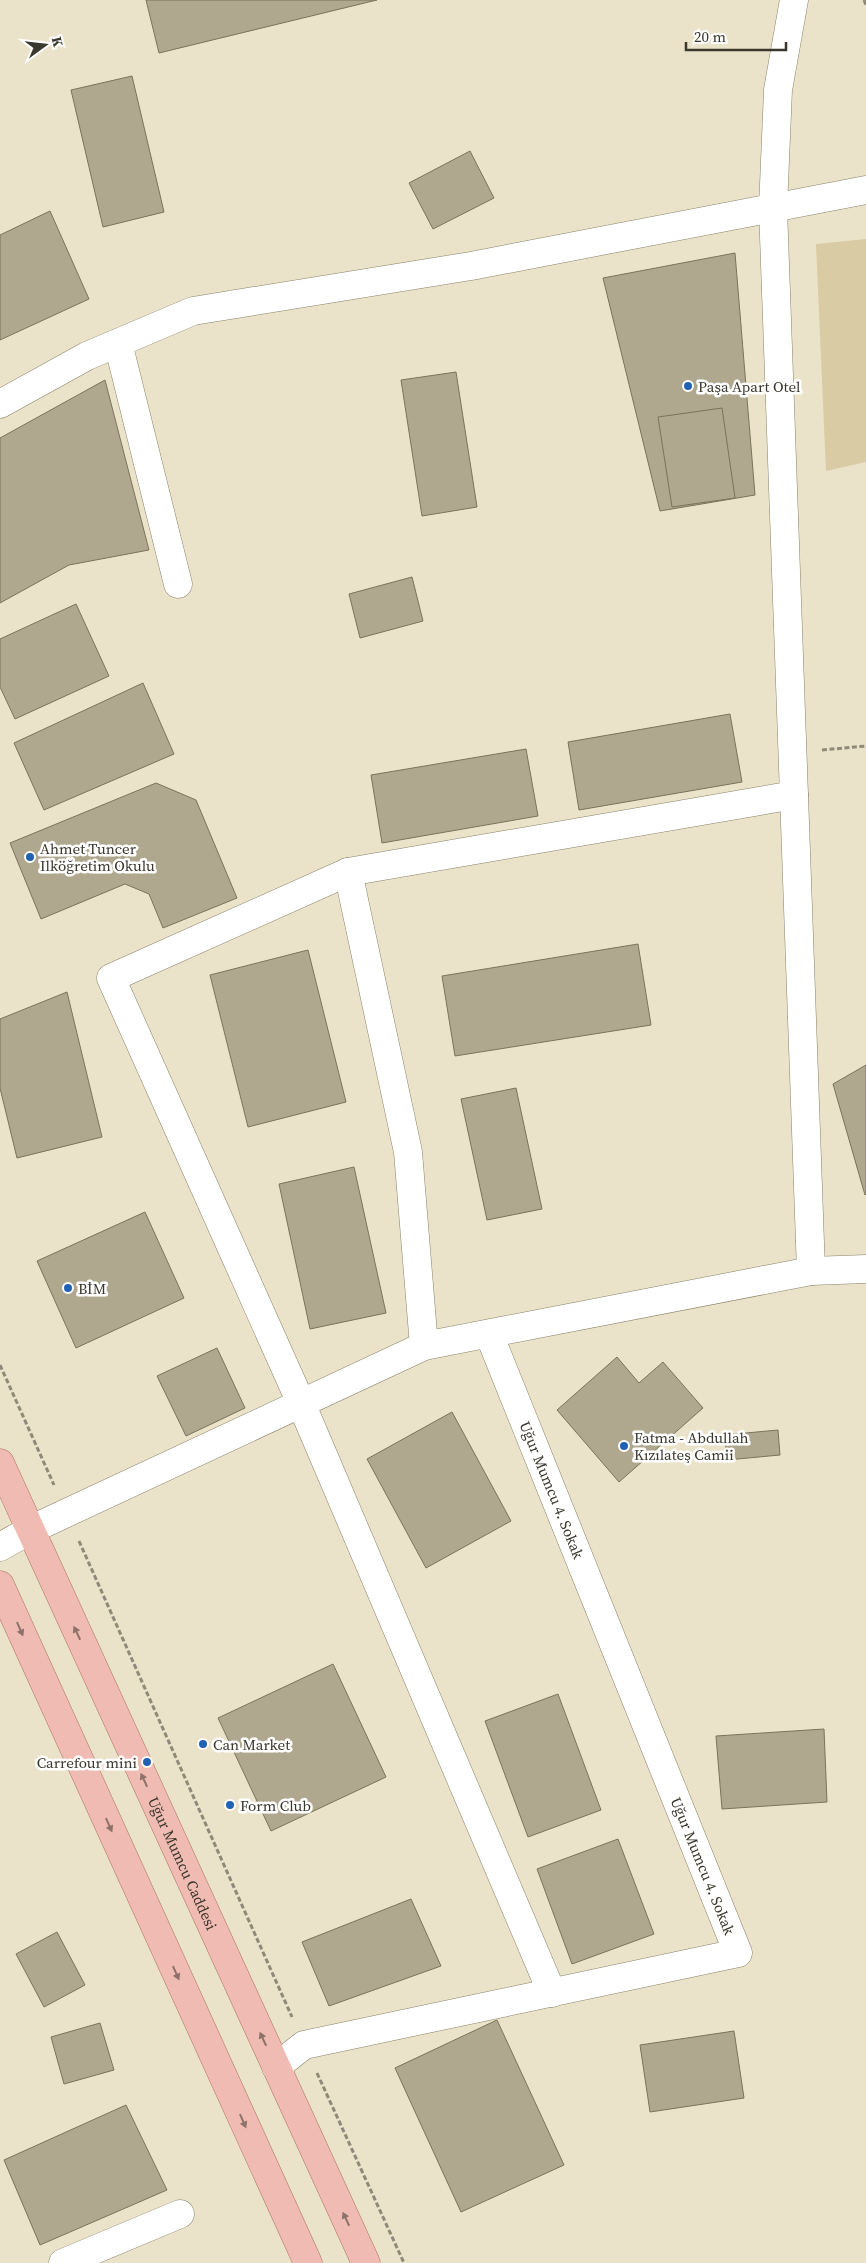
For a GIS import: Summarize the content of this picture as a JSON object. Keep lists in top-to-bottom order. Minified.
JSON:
{"streets":{"main road":["Uğur Mumcu Caddesi"],"street":["Uğur Mumcu 4. Sokak"]},"crossings":[["Uğur Mumcu 4. Sokak","Uğur Mumcu Caddesi"]],"places":["Paşa Apart Otel","Ahmet Tuncer Ilköğretim Okulu","BİM","Fatma - Abdullah Kızılateş Camii","Can Market","Carrefour mini","Form Club"],"scale_bar":"20 m","north":"right"}
